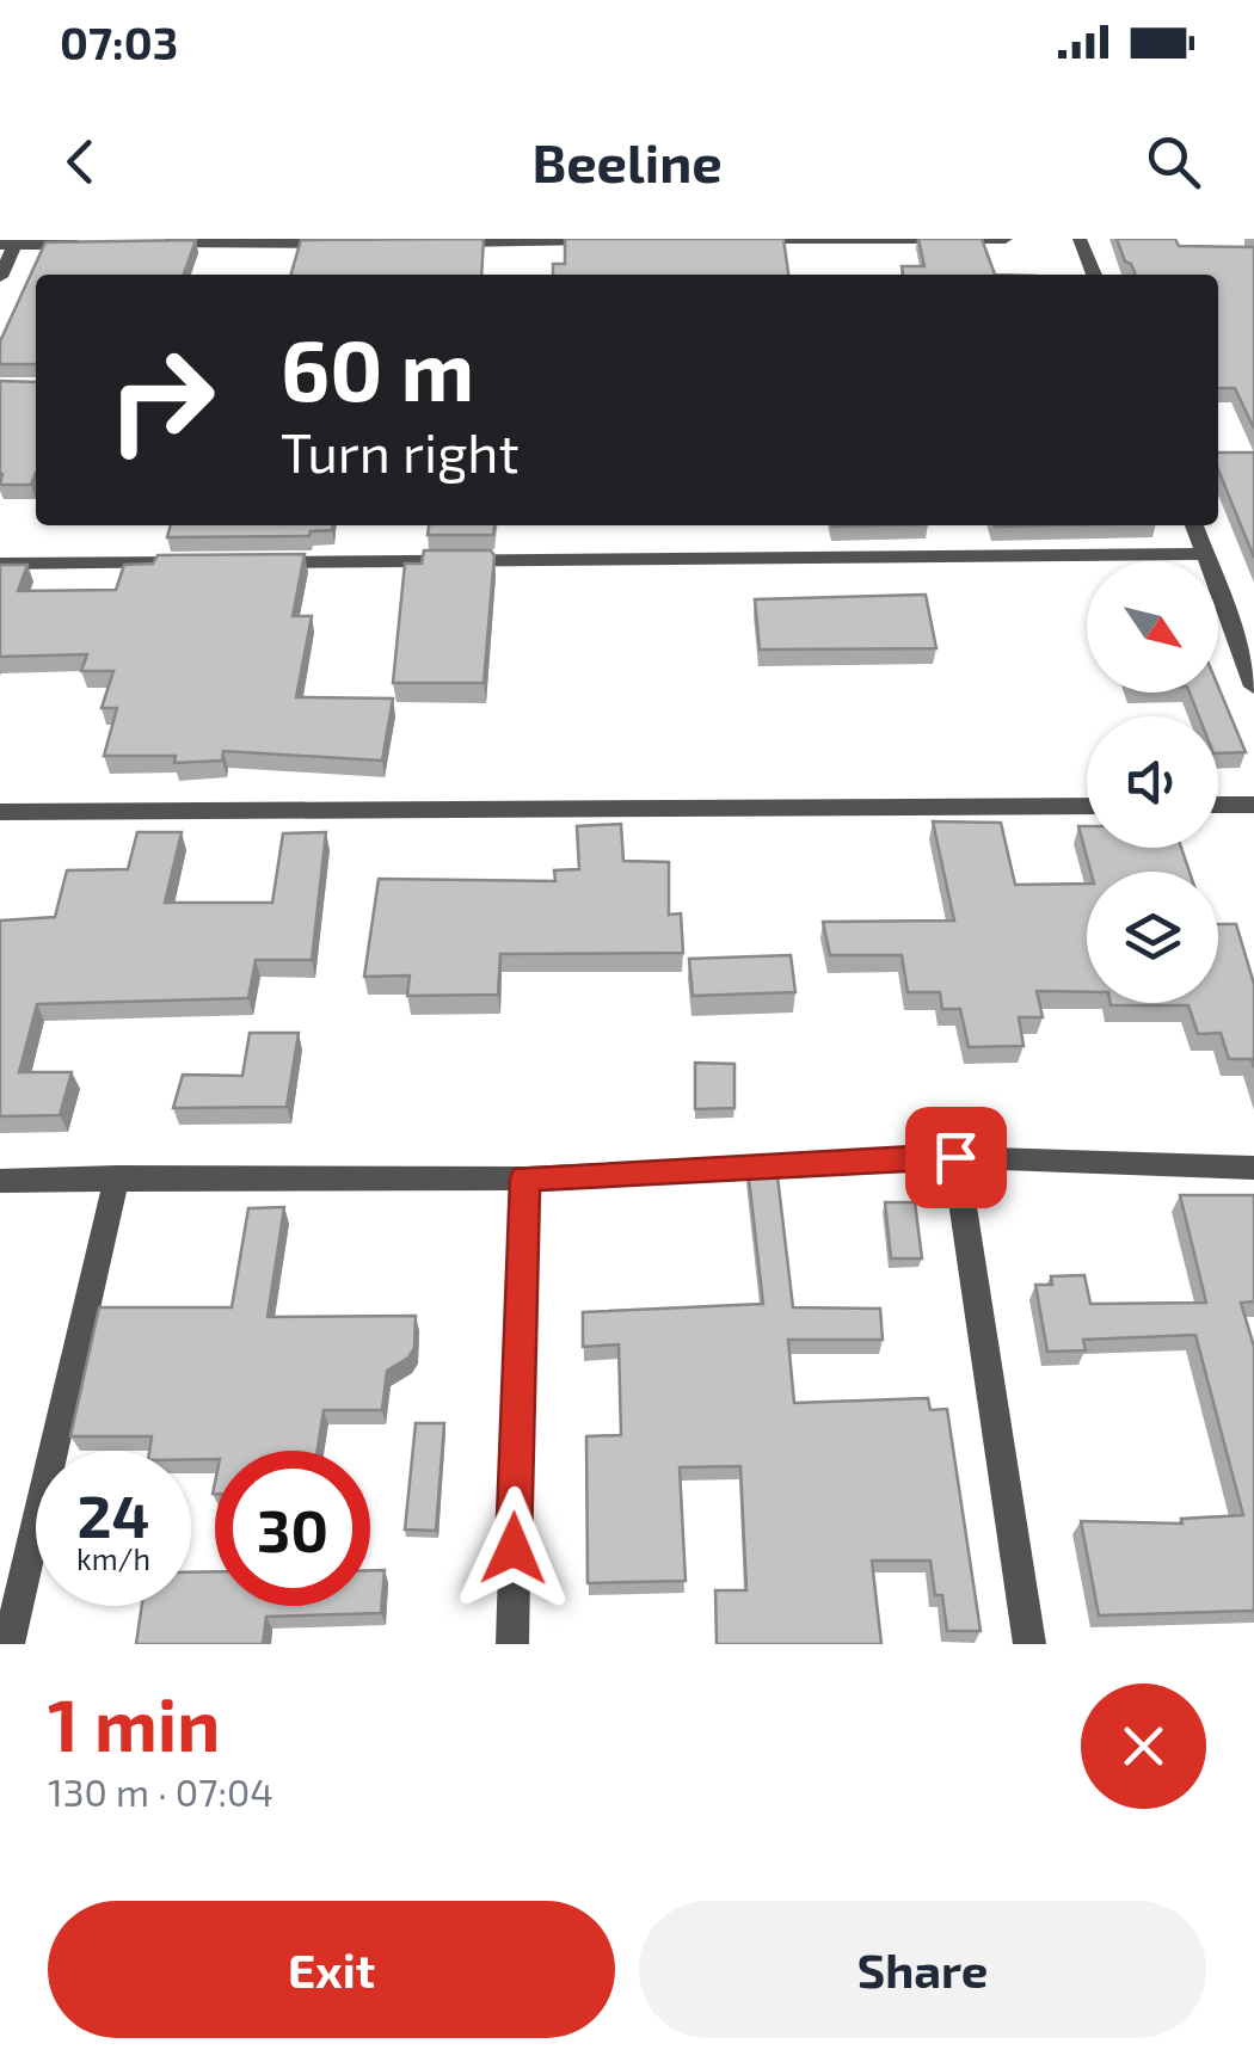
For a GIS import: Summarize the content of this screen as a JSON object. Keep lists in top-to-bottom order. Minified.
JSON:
{"north":"bottom right","page":{"status":"07:03","header":"Beeline","turn":["60 m","Turn right"],"speed":"24 km/h","limit":"30","heading":["1 min","130 m · 07:04"],"buttons":["Exit","Share"]}}
